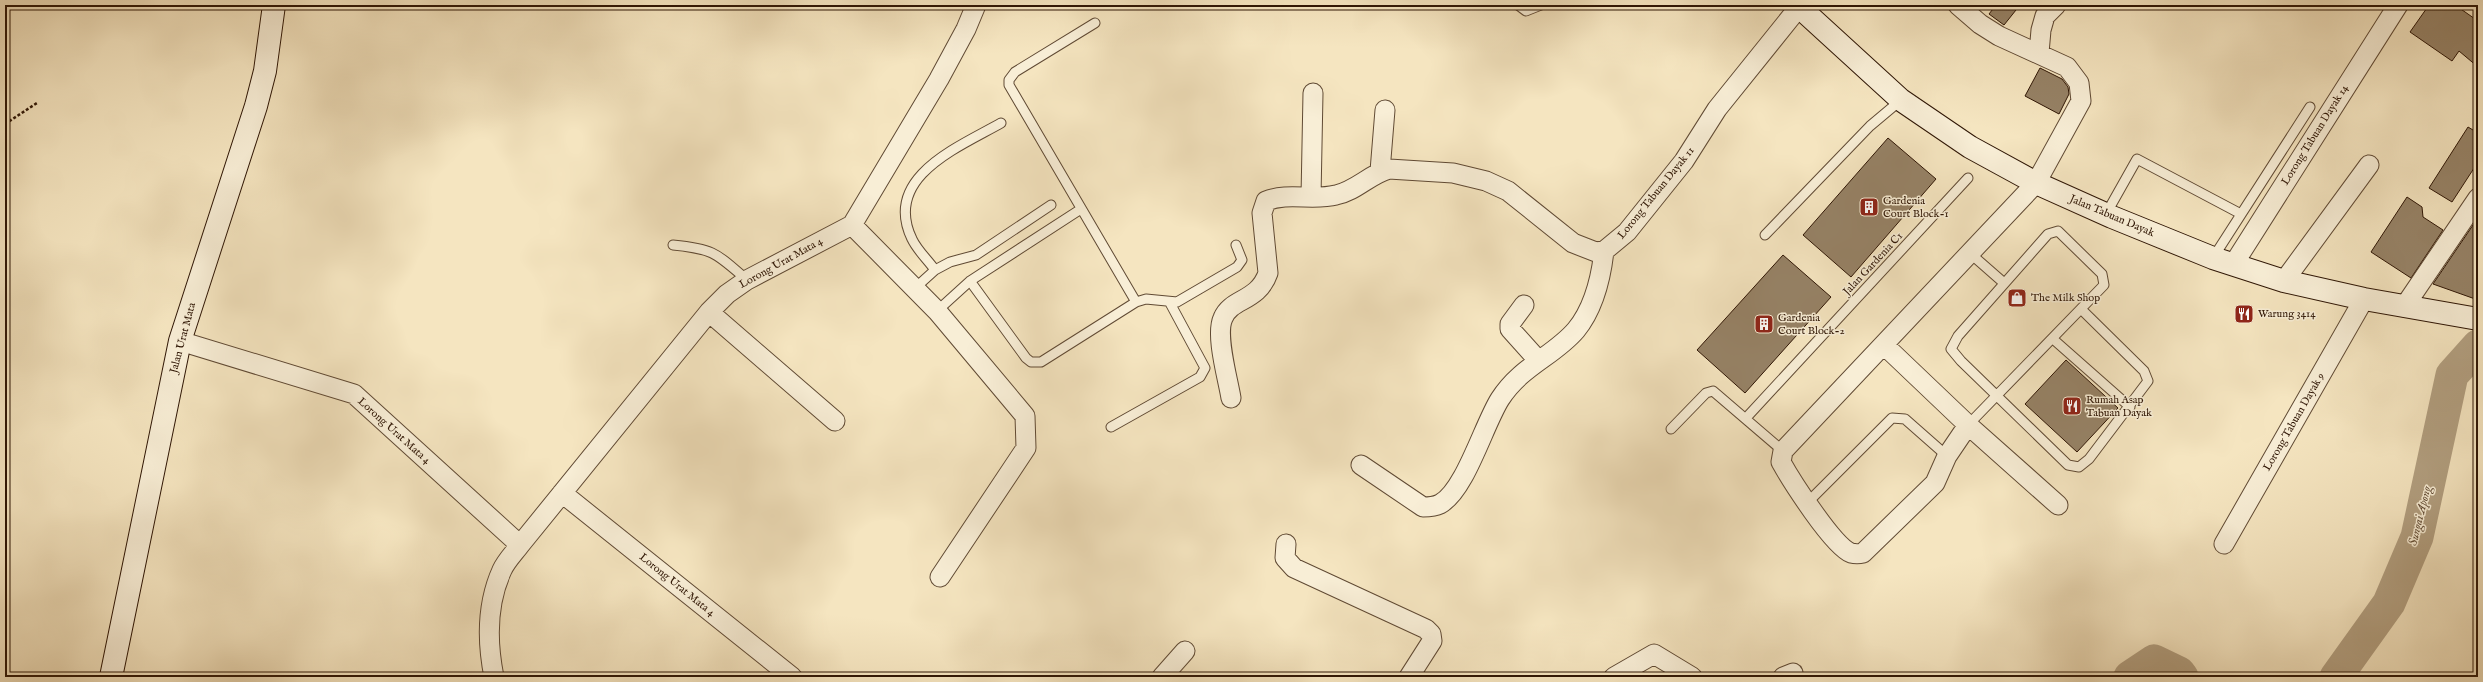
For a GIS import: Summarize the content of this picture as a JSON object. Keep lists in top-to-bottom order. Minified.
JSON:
{"streets":{"street":["Lorong Tabuan Dayak 14","Lorong Tabuan Dayak 11","Jalan Tabuan Dayak","Lorong Urat Mata 4","Jalan Urat Mata","Lorong Tabuan Dayak 9"],"lane":["Jalan Gardenia C1"]},"crossings":[["Lorong Tabuan Dayak 14","Jalan Tabuan Dayak"],["Lorong Tabuan Dayak 11","Jalan Tabuan Dayak"],["Jalan Tabuan Dayak","Lorong Tabuan Dayak 9"],["Lorong Urat Mata 4","Jalan Urat Mata"]],"water":["Sungai Apong"],"places":{"building":["Gardenia Court Block-1","Gardenia Court Block-2"],"shop":["The Milk Shop"],"restaurant":["Warung 3414","Rumah Asap Tabuan Dayak"]}}
